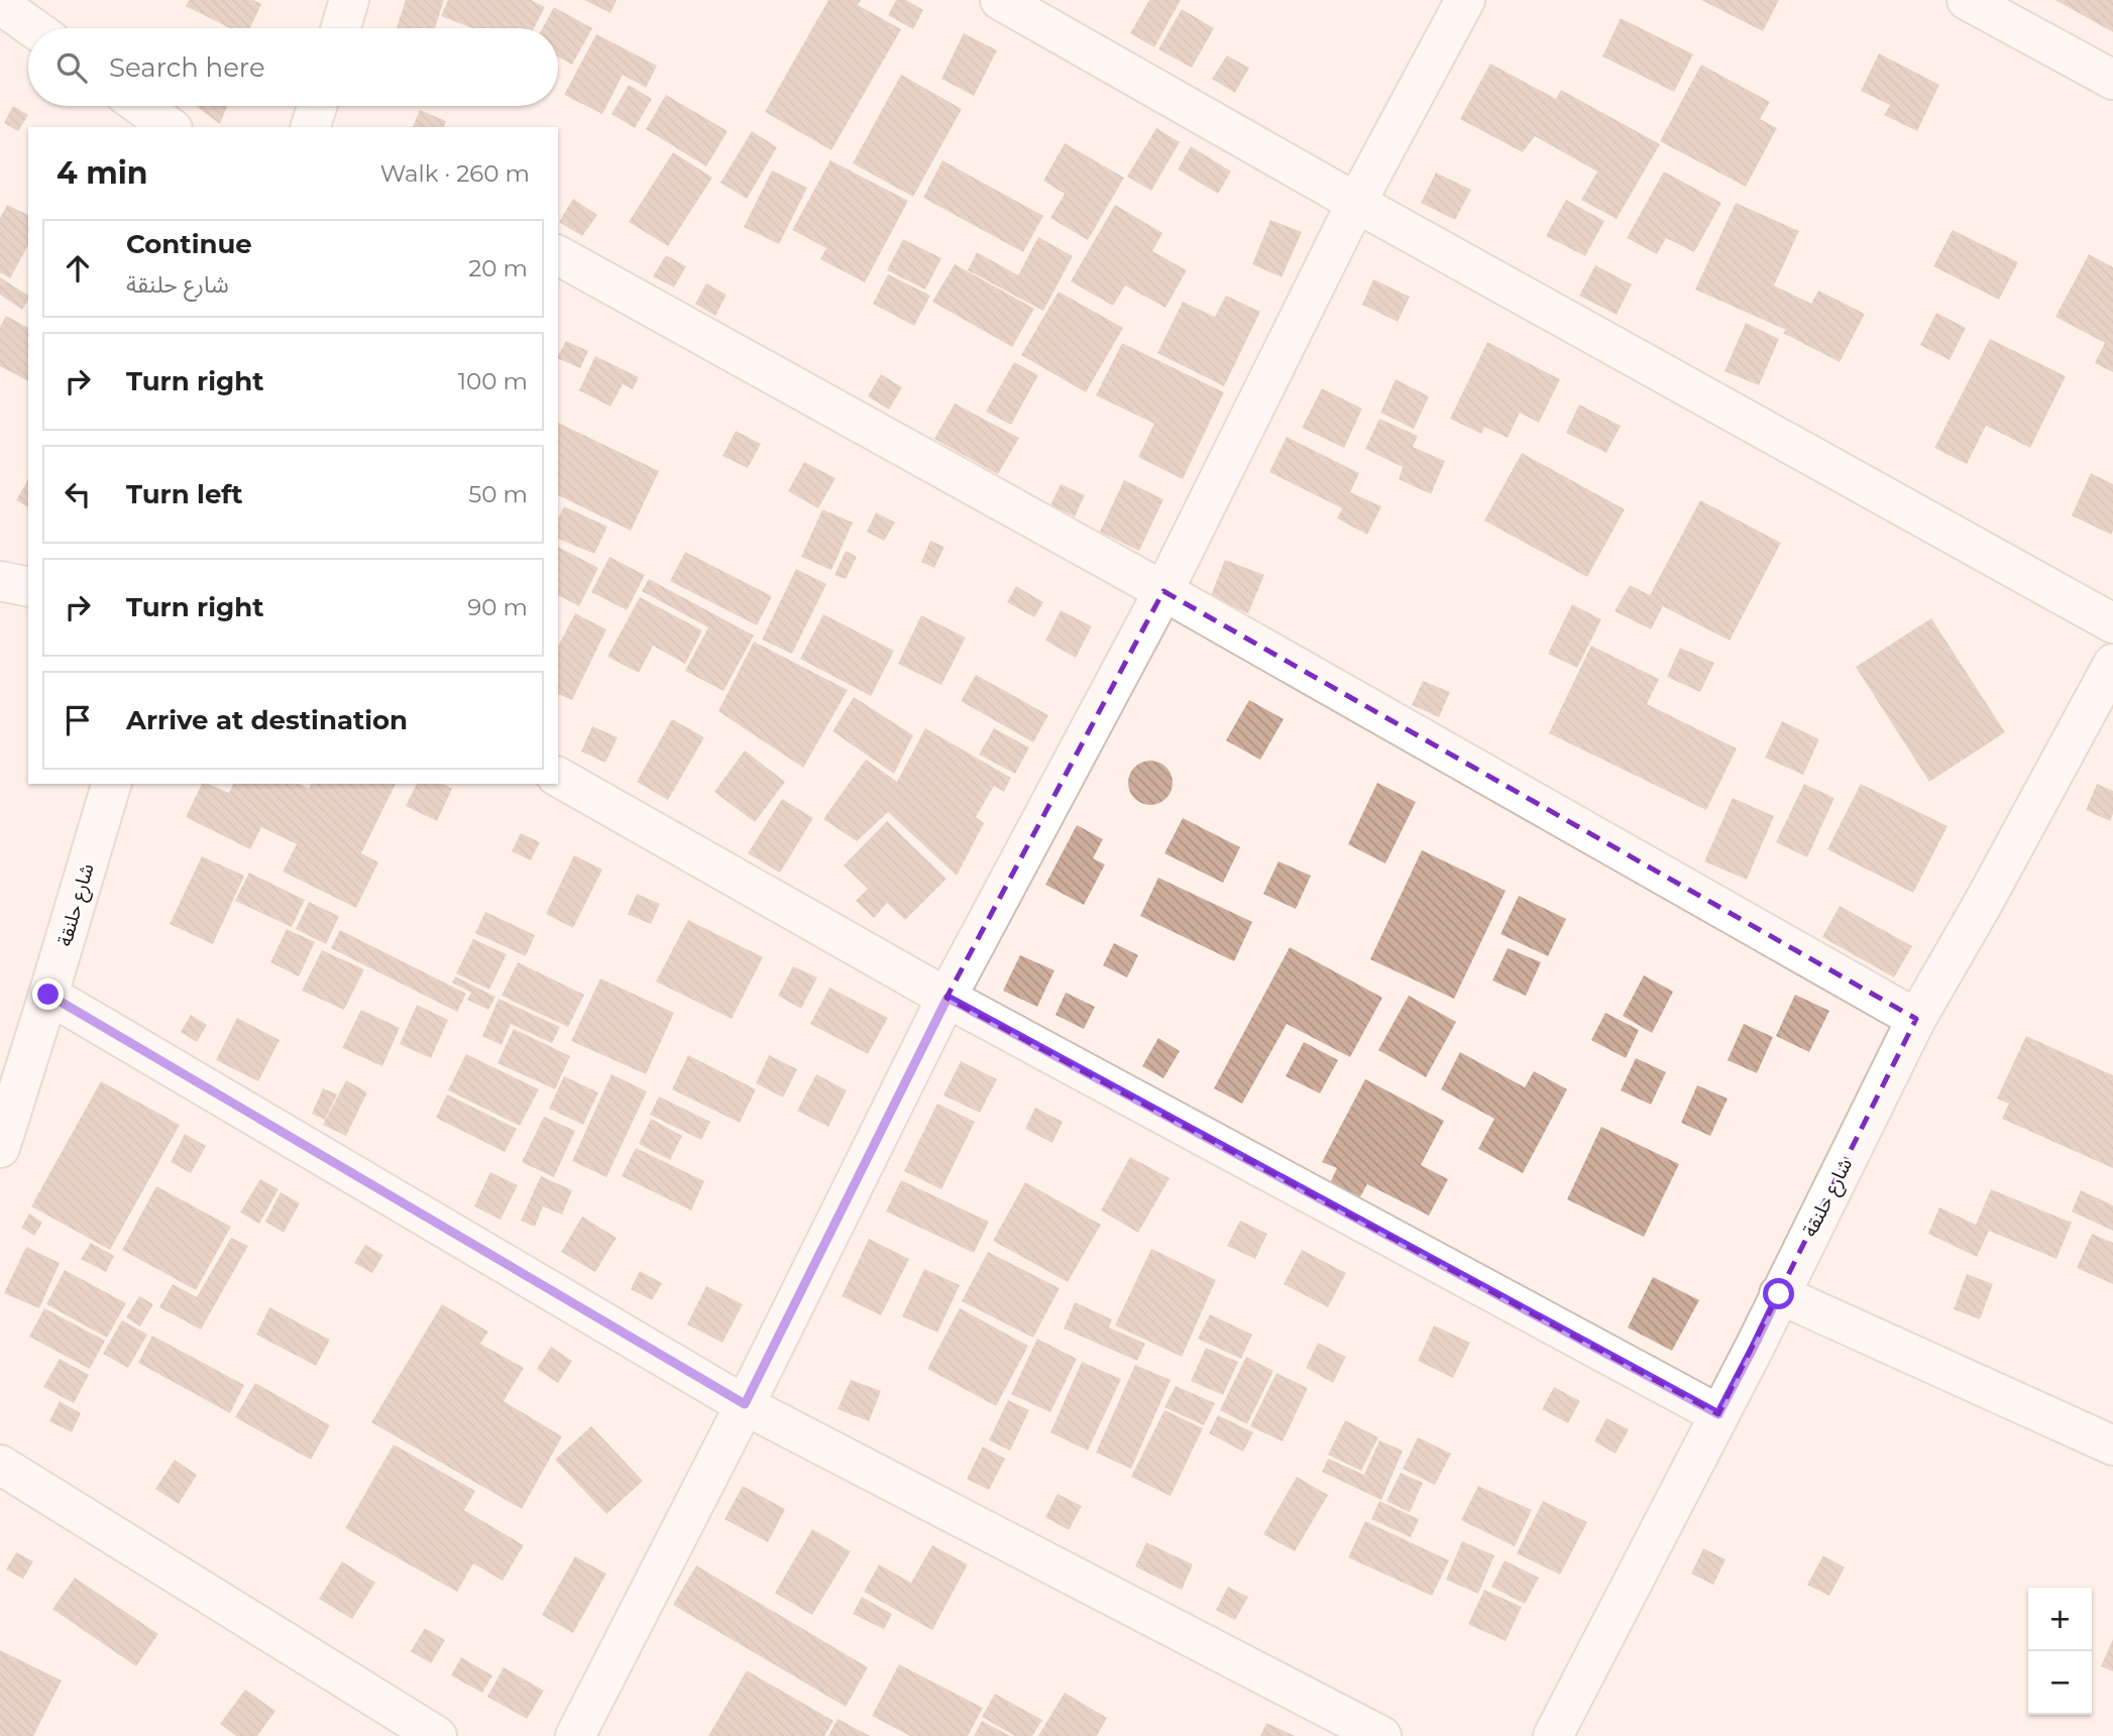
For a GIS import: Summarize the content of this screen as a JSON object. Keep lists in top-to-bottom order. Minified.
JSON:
{"streets":{"street":["شارع حلنقة"]},"page":{"search":"Search here","heading":["4 min","Walk · 260 m"],"list":[["Continue","شارع حلنقة","20 m"],["Turn right","100 m"],["Turn left","50 m"],["Turn right","90 m"],"Arrive at destination"],"map_buttons":["+","−"]}}
